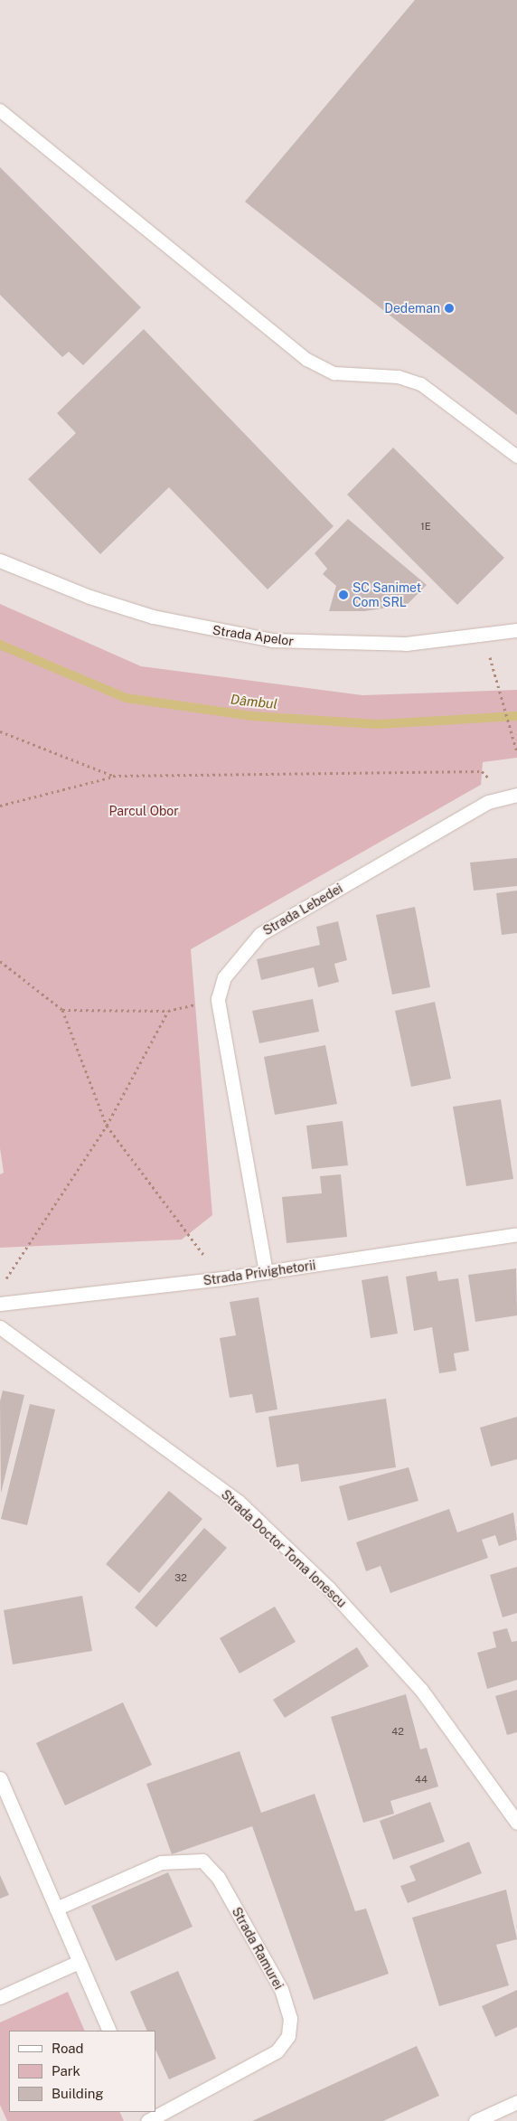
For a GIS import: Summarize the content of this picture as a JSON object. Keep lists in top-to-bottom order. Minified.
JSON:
{"streets":{"street":["Strada Apelor","Strada Lebedei","Strada Privighetorii","Strada Doctor Toma Ionescu","Strada Ramurei"]},"crossings":[["Strada Lebedei","Strada Privighetorii"]],"water":["Dâmbul"],"parks":["Parcul Obor"],"places":["Dedeman","SC Sanimet Com SRL"],"house_numbers":["1E","32","42","44"],"legend":["Road","Park","Building"]}
